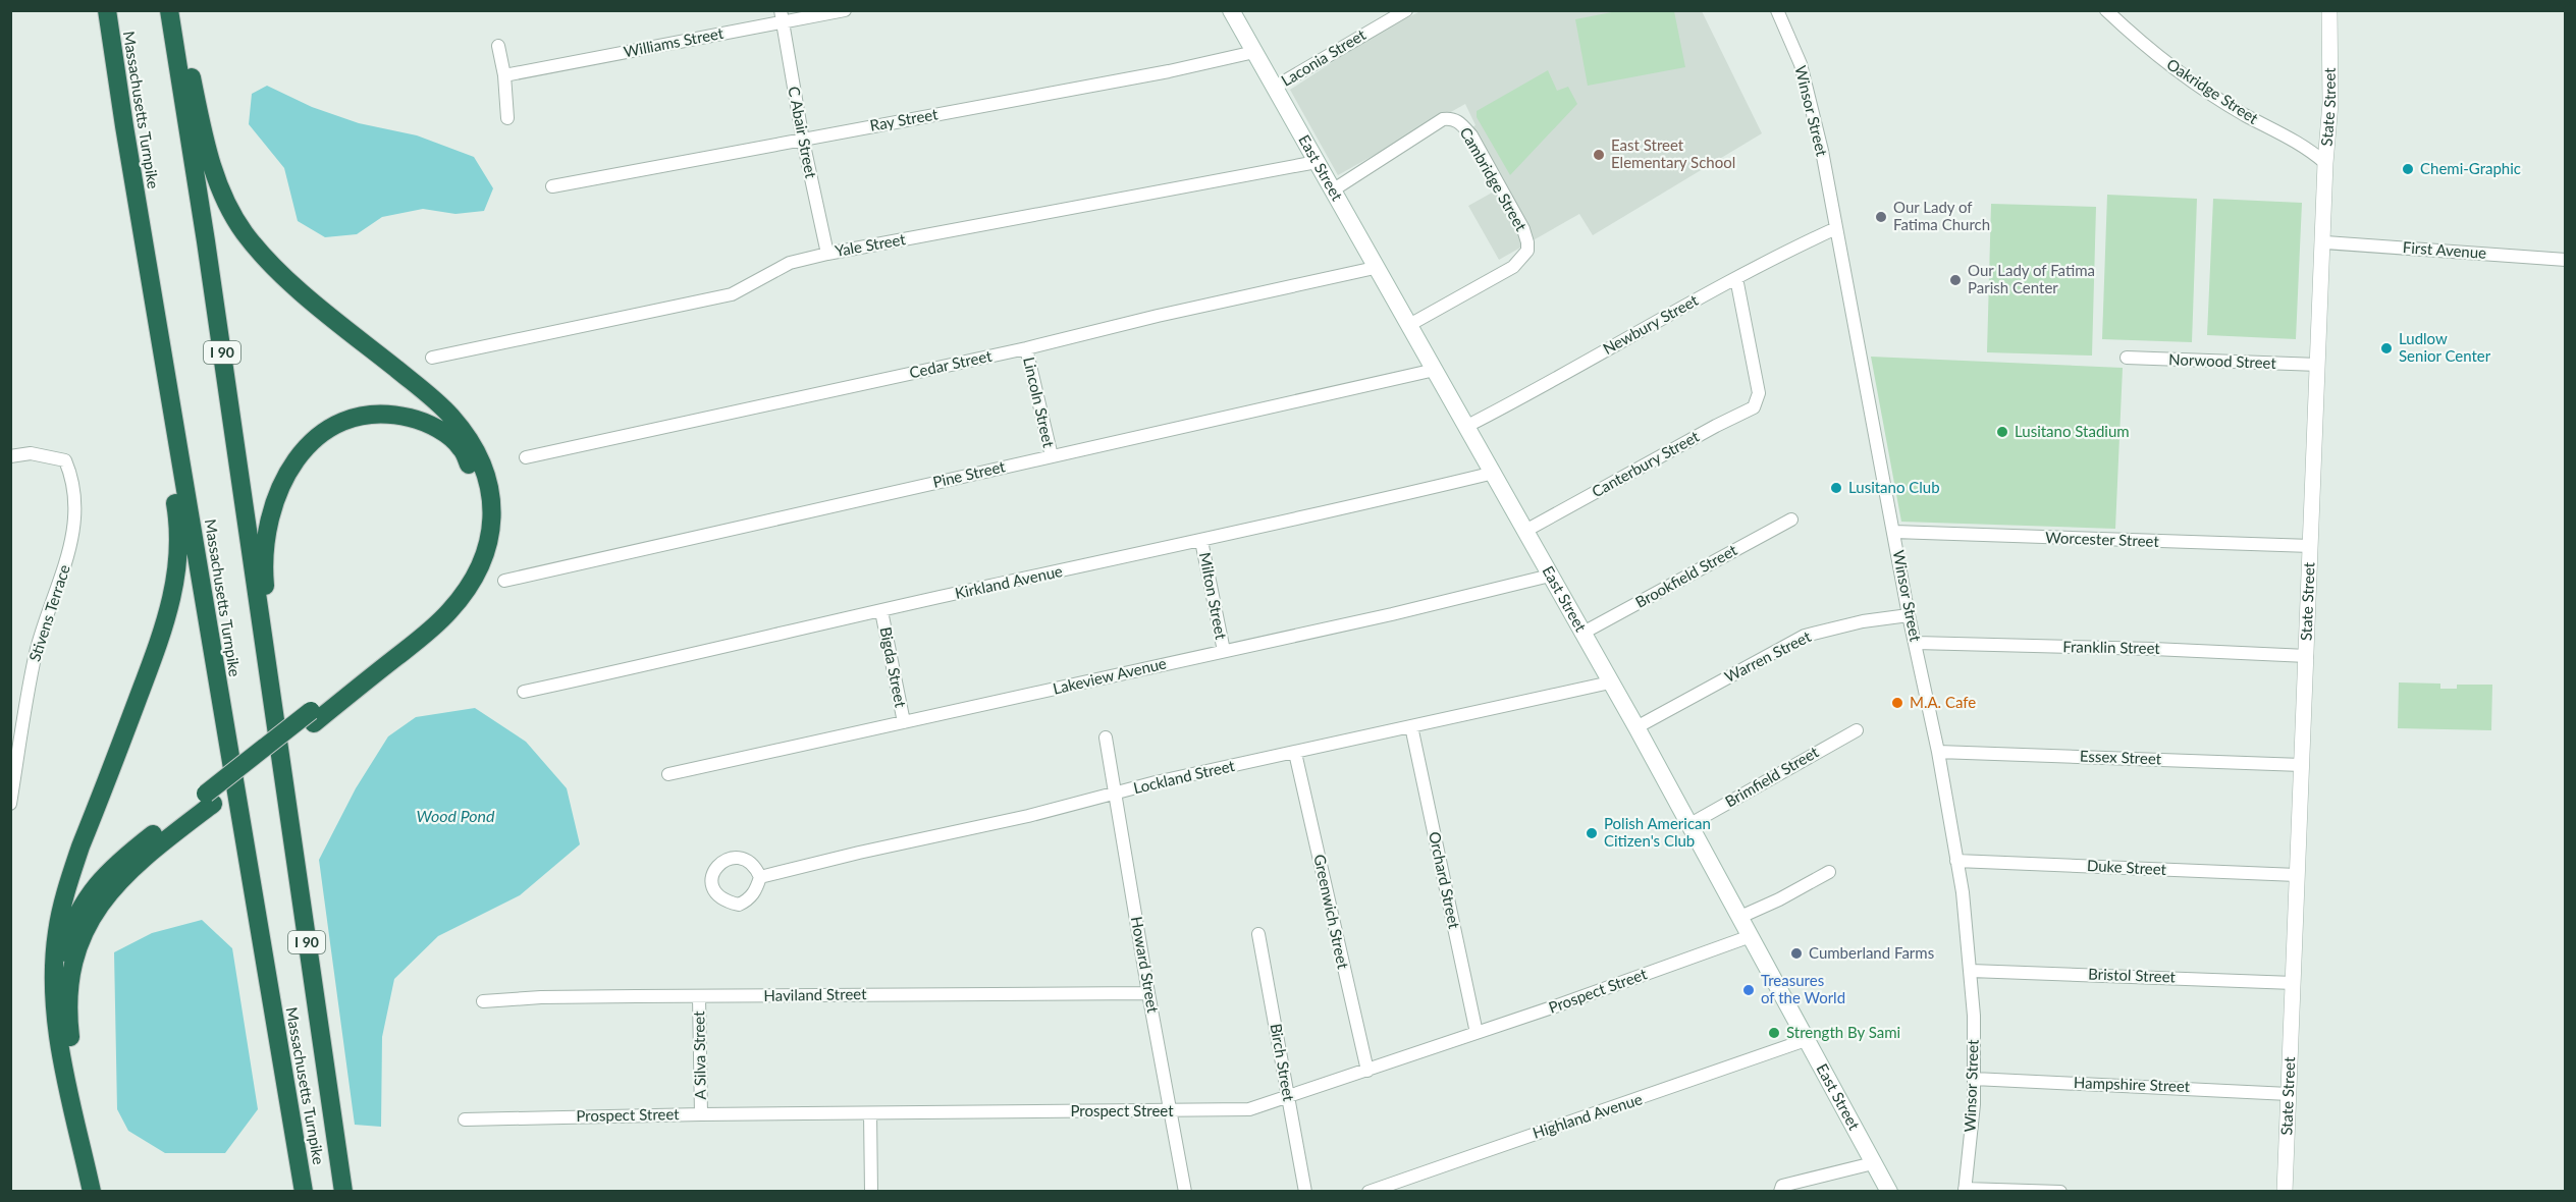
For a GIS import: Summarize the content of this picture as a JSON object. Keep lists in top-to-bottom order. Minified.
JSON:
{"streets":{"highway":["Massachusetts Turnpike","I 90"],"main road":["East Street"],"street":["Williams Street","Laconia Street","Oakridge Street","State Street","Winsor Street","Ray Street","C Abair Street","Cambridge Street","Yale Street","First Avenue","Newbury Street","Norwood Street","Cedar Street","Lincoln Street","Canterbury Street","Pine Street","Worcester Street","Brookfield Street","Kirkland Avenue","Milton Street","Stivens Terrace","Franklin Street","Warren Street","Bigda Street","Lakeview Avenue","Essex Street","Lockland Street","Brimfield Street","Duke Street","Orchard Street","Greenwich Street","Howard Street","Bristol Street","Prospect Street","Haviland Street","A Silva Street","Birch Street","Hampshire Street","Highland Avenue"]},"crossings":[["Williams Street","C Abair Street"],["Laconia Street","East Street"],["Oakridge Street","State Street"],["State Street","First Avenue"],["State Street","Norwood Street"],["State Street","Worcester Street"],["State Street","Franklin Street"],["State Street","Essex Street"],["State Street","Duke Street"],["State Street","Bristol Street"],["State Street","Hampshire Street"],["Winsor Street","Newbury Street"],["Winsor Street","Worcester Street"],["Winsor Street","Franklin Street"],["Winsor Street","Warren Street"],["Winsor Street","Essex Street"],["Winsor Street","Duke Street"],["Winsor Street","Bristol Street"],["Winsor Street","Hampshire Street"],["Ray Street","C Abair Street"],["Ray Street","East Street"],["C Abair Street","Yale Street"],["East Street","Cambridge Street"],["East Street","Yale Street"],["East Street","Newbury Street"],["East Street","Cedar Street"],["East Street","Canterbury Street"],["East Street","Pine Street"],["East Street","Brookfield Street"],["East Street","Kirkland Avenue"],["East Street","Warren Street"],["East Street","Lakeview Avenue"],["East Street","Lockland Street"],["East Street","Brimfield Street"],["East Street","Prospect Street"],["East Street","Highland Avenue"],["Newbury Street","Canterbury Street"],["Cedar Street","Lincoln Street"],["Lincoln Street","Pine Street"],["Kirkland Avenue","Milton Street"],["Kirkland Avenue","Bigda Street"],["Milton Street","Lakeview Avenue"],["Bigda Street","Lakeview Avenue"],["Lockland Street","Orchard Street"],["Lockland Street","Greenwich Street"],["Lockland Street","Howard Street"],["Orchard Street","Prospect Street"],["Greenwich Street","Prospect Street"],["Howard Street","Prospect Street"],["Howard Street","Haviland Street"],["Prospect Street","A Silva Street"],["Prospect Street","Birch Street"],["Haviland Street","A Silva Street"]],"water":["Wood Pond"],"places":["East Street Elementary School","Chemi-Graphic","Our Lady of Fatima Church","Our Lady of Fatima Parish Center","Ludlow Senior Center","Lusitano Stadium","Lusitano Club","M.A. Cafe","Polish American Citizen's Club","Cumberland Farms","Treasures of the World","Strength By Sami"]}
